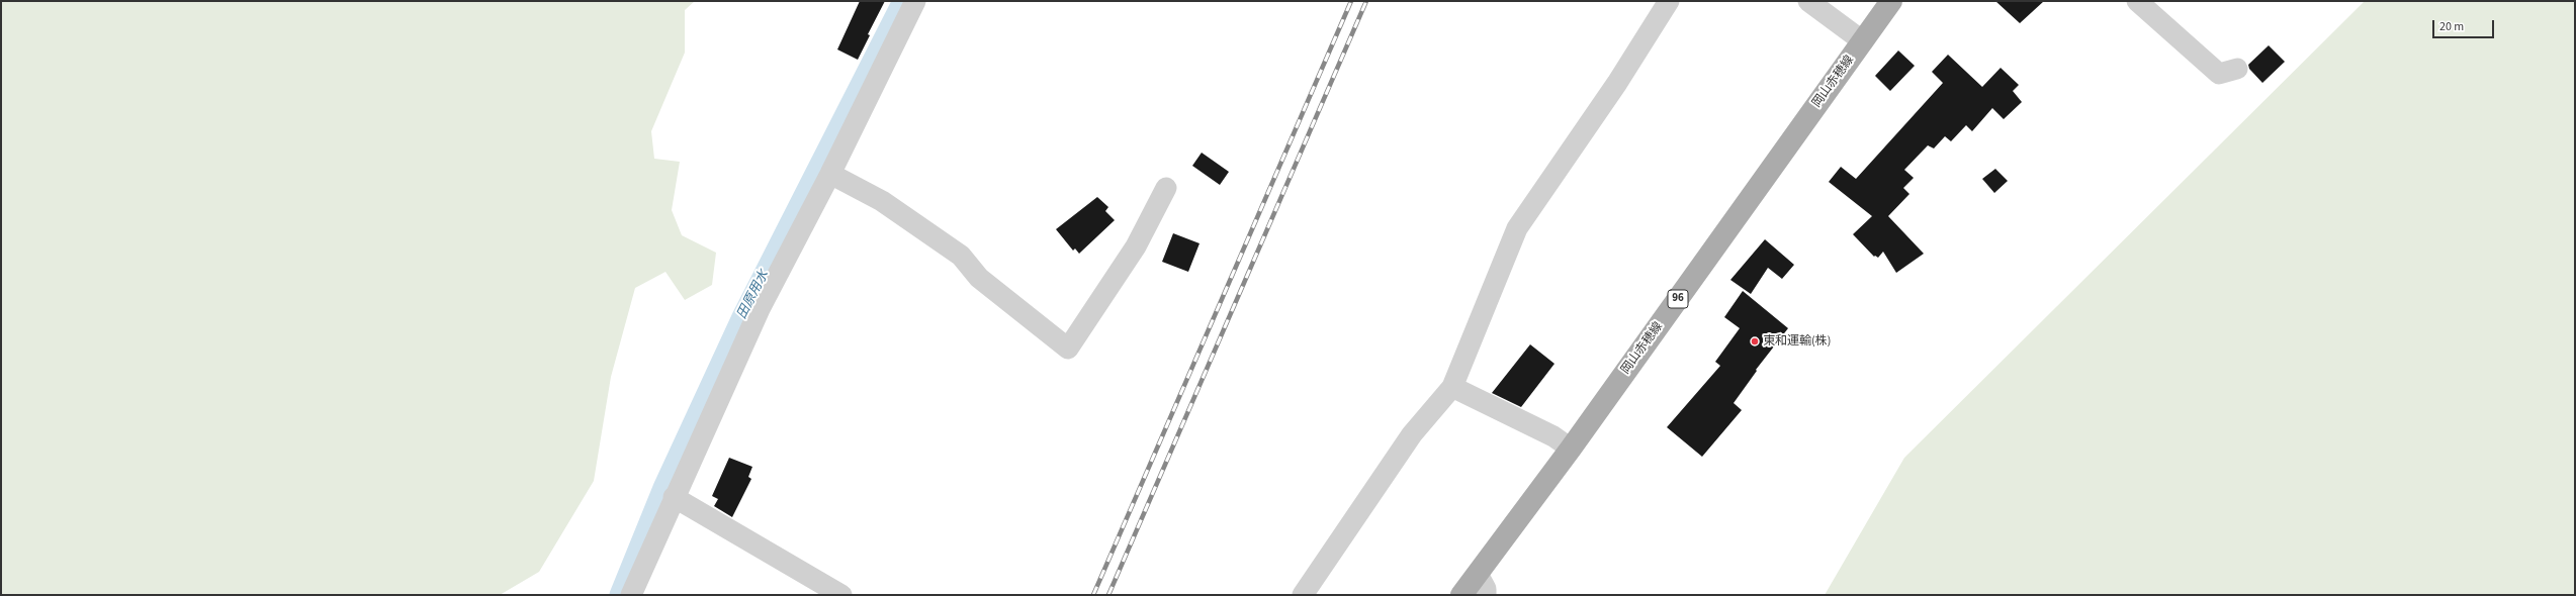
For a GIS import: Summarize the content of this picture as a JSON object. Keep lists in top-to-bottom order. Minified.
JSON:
{"streets":{"main road":["岡山赤穂線","96"]},"water":["田原用水"],"places":["東和運輸(株)"],"scale_bar":"20 m"}
